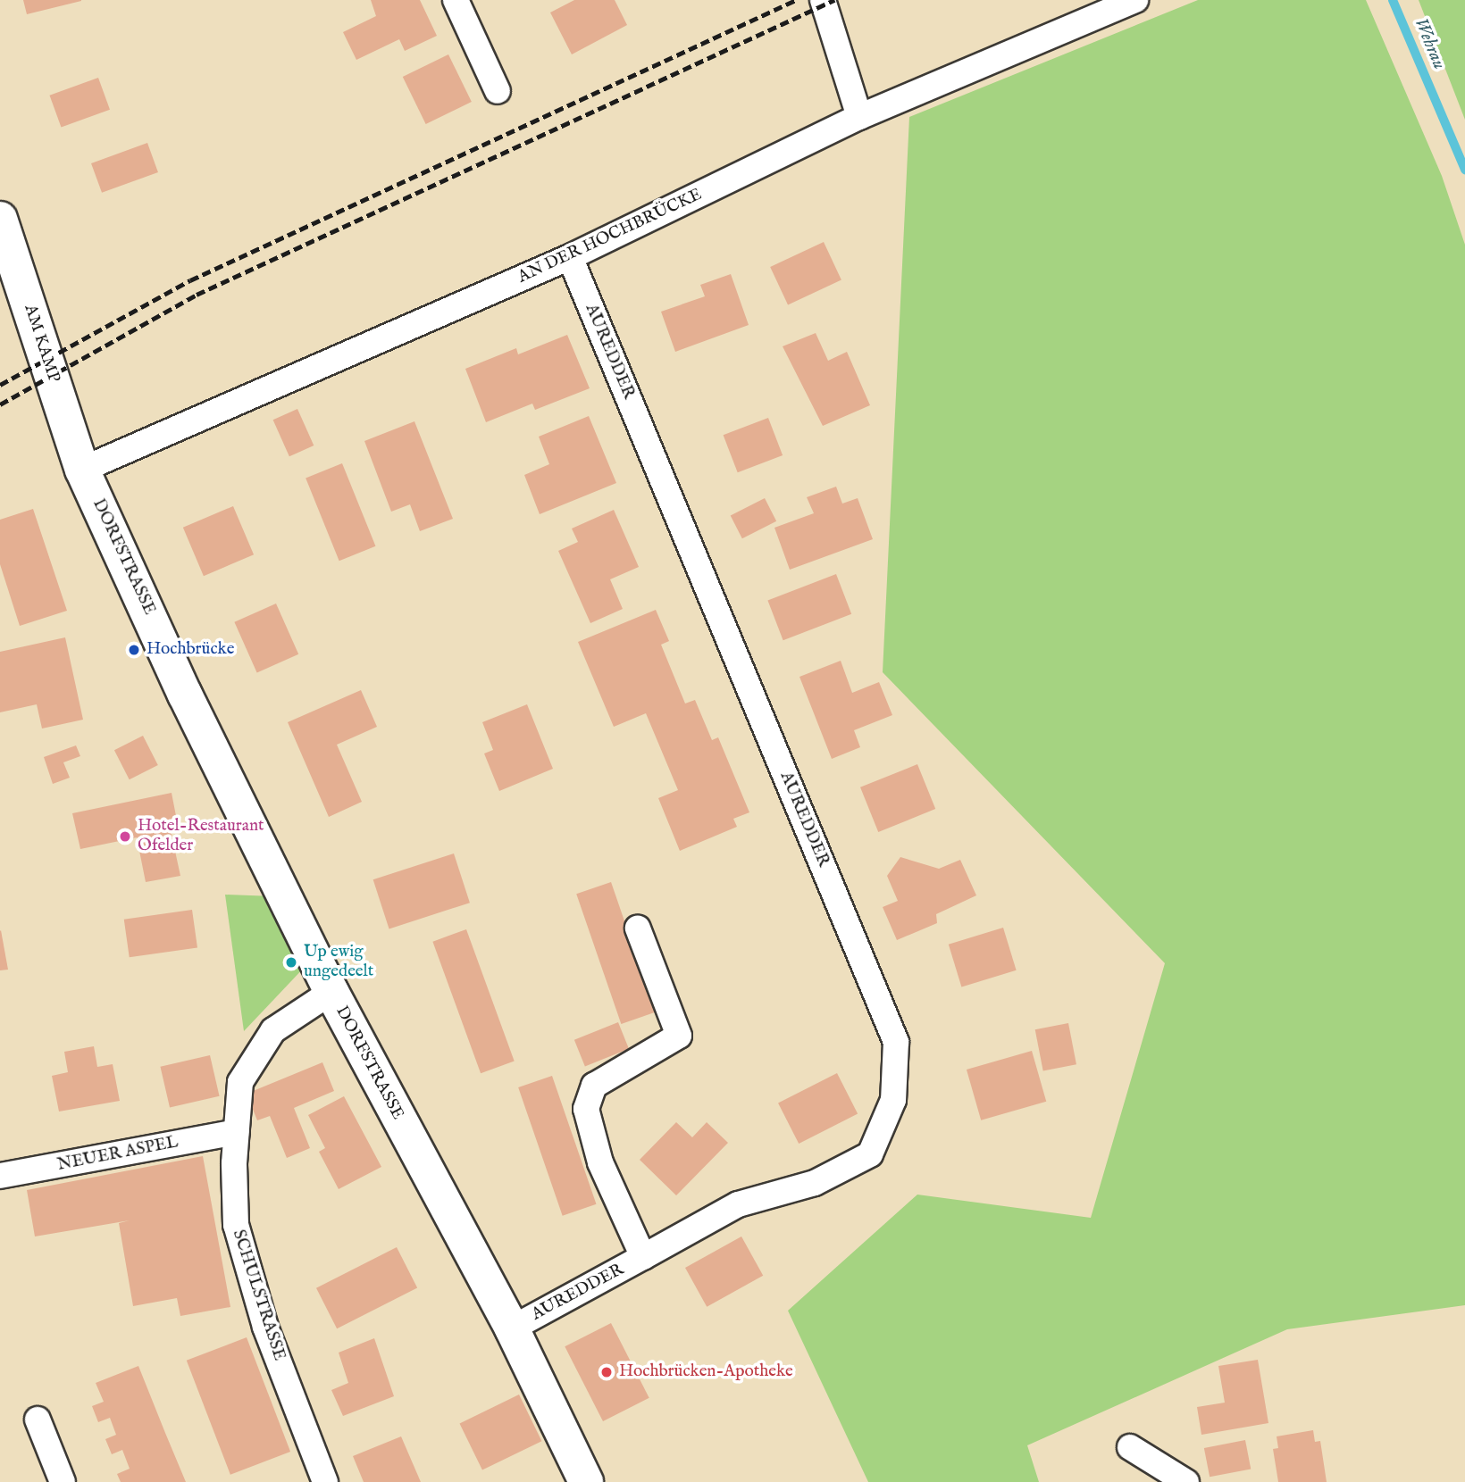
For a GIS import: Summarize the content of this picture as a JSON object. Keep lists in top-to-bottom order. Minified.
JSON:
{"streets":{"main road":["AM KAMP","DORFSTRASSE"],"street":["AN DER HOCHBRÜCKE","AUREDDER","NEUER ASPEL","SCHULSTRASSE"]},"crossings":[["AN DER HOCHBRÜCKE","AM KAMP"],["AN DER HOCHBRÜCKE","AUREDDER"],["AN DER HOCHBRÜCKE","DORFSTRASSE"],["AM KAMP","DORFSTRASSE"],["AUREDDER","DORFSTRASSE"],["DORFSTRASSE","SCHULSTRASSE"],["NEUER ASPEL","SCHULSTRASSE"]],"water":["Wehrau"],"places":["Hochbrücke","Hotel-Restaurant Ofelder","Up ewig ungedeelt","Hochbrücken-Apotheke"]}
